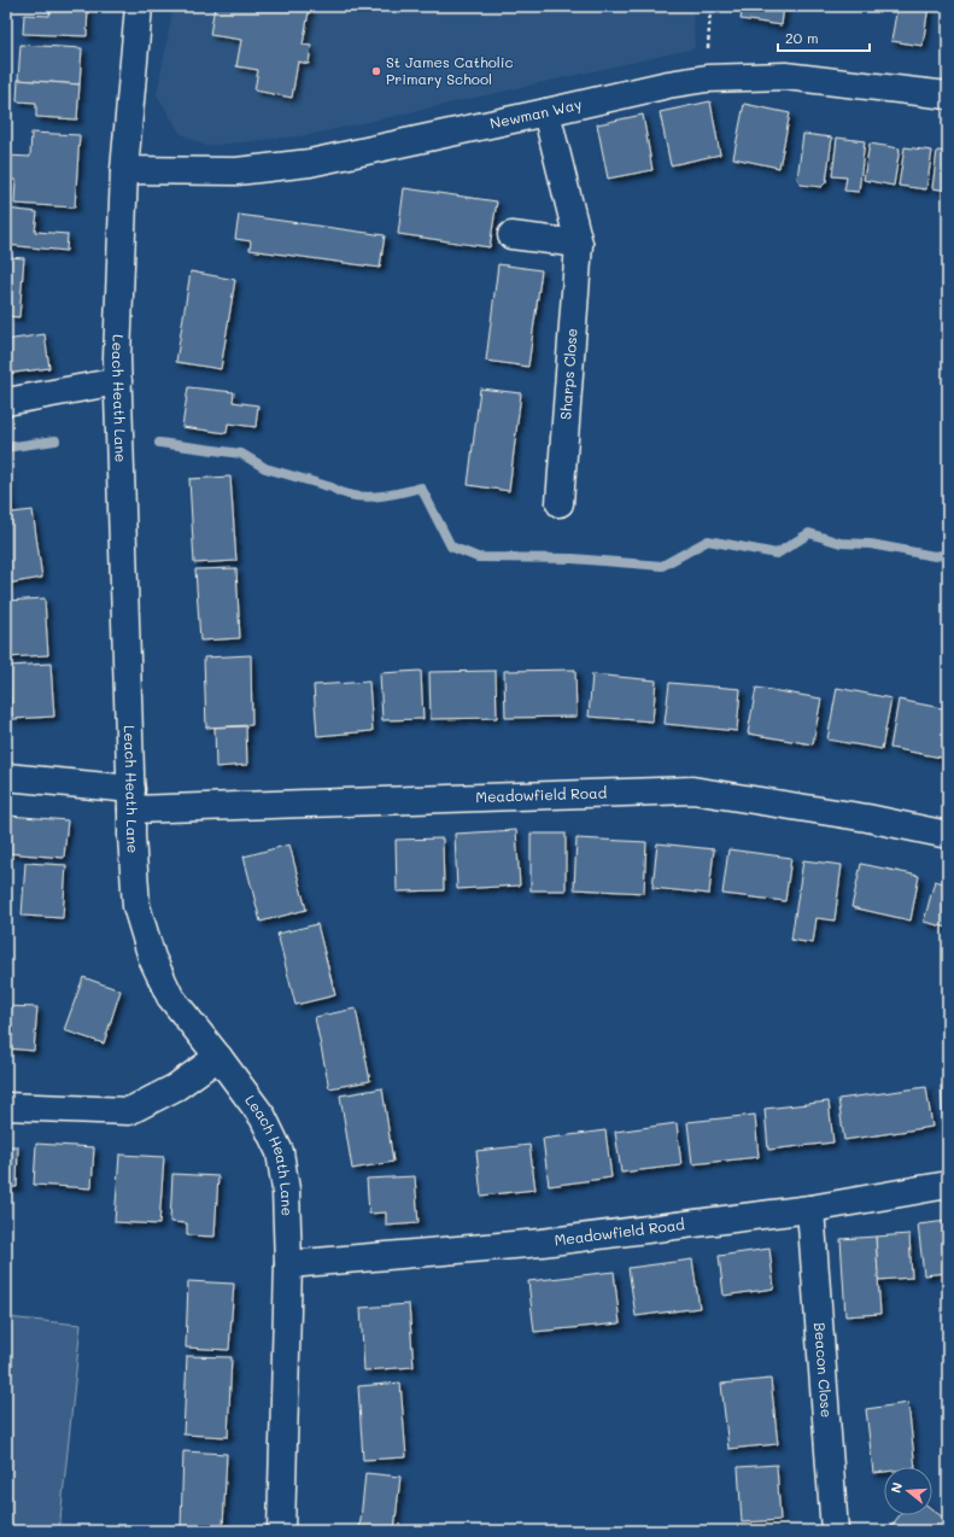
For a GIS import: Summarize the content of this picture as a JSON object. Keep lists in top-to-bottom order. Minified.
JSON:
{"streets":{"street":["Newman Way","Sharps Close","Leach Heath Lane","Meadowfield Road","Beacon Close"]},"crossings":[["Newman Way","Sharps Close"],["Newman Way","Leach Heath Lane"],["Leach Heath Lane","Meadowfield Road"],["Meadowfield Road","Beacon Close"]],"places":["St James Catholic Primary School"],"scale_bar":"20 m","north":"left"}
